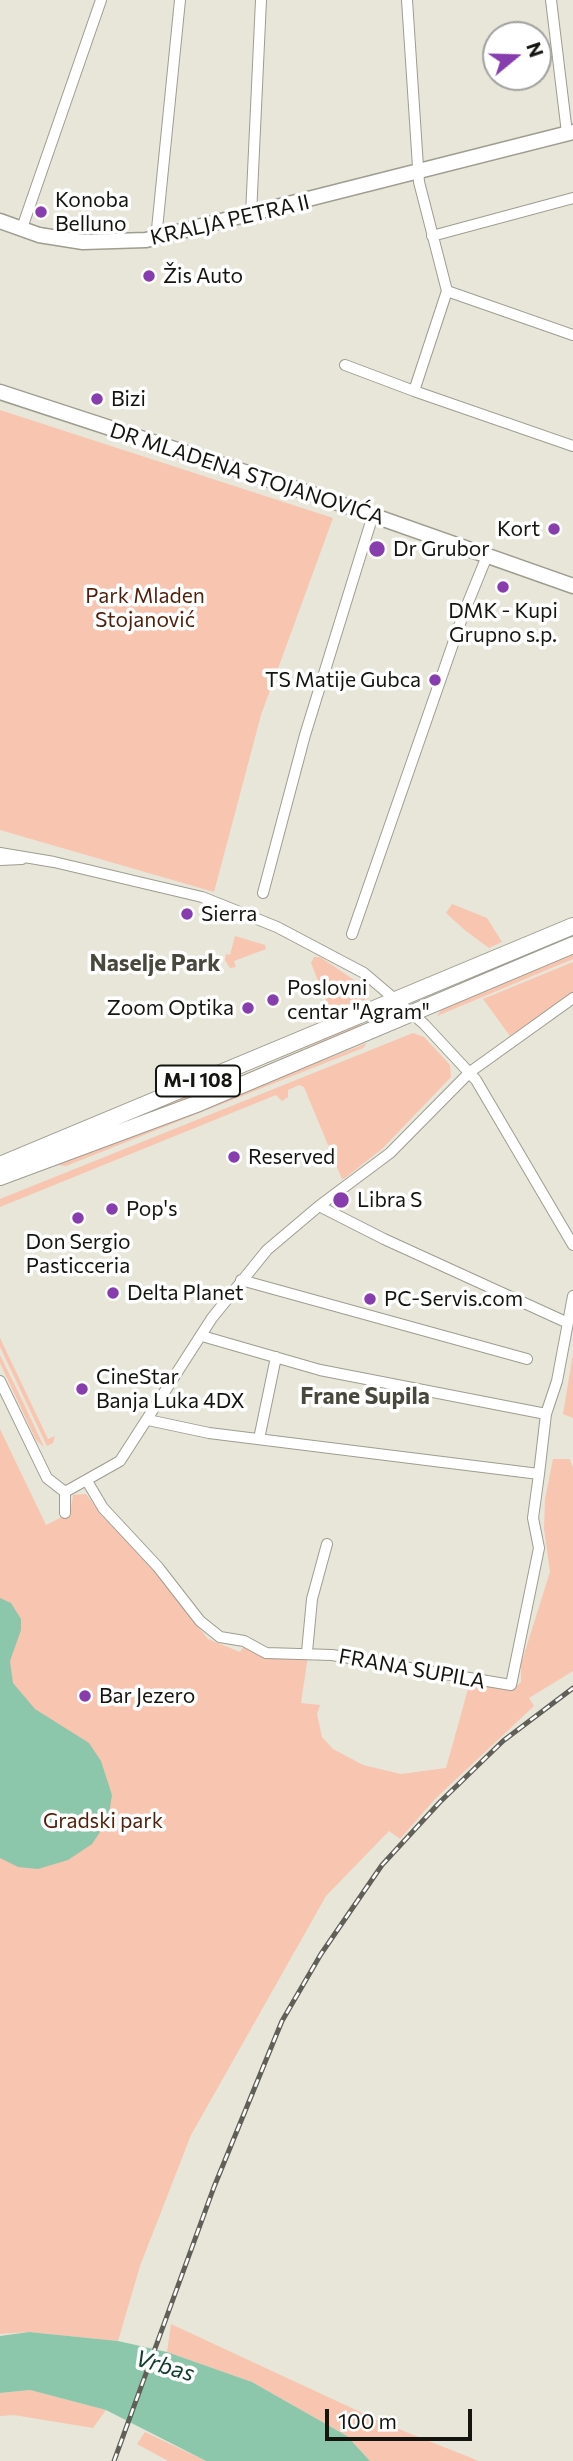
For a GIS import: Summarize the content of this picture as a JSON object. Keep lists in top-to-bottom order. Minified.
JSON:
{"streets":{"main road":["KRALJA PETRA II","DR MLADENA STOJANOVIĆA","M-I 108"],"street":["FRANA SUPILA"]},"districts":["Naselje Park","Frane Supila"],"water":["Vrbas"],"parks":["Park Mladen Stojanović","Gradski park"],"places":["Konoba Belluno","Žis Auto","Bizi","Kort","Dr Grubor","DMK - Kupi Grupno s.p.","TS Matije Gubca","Sierra","Poslovni centar \"Agram\"","Zoom Optika","Reserved","Libra S","Pop's","Don Sergio Pasticceria","Delta Planet","PC-Servis.com","CineStar Banja Luka 4DX","Bar Jezero"],"scale_bar":"100 m","north":"right"}
